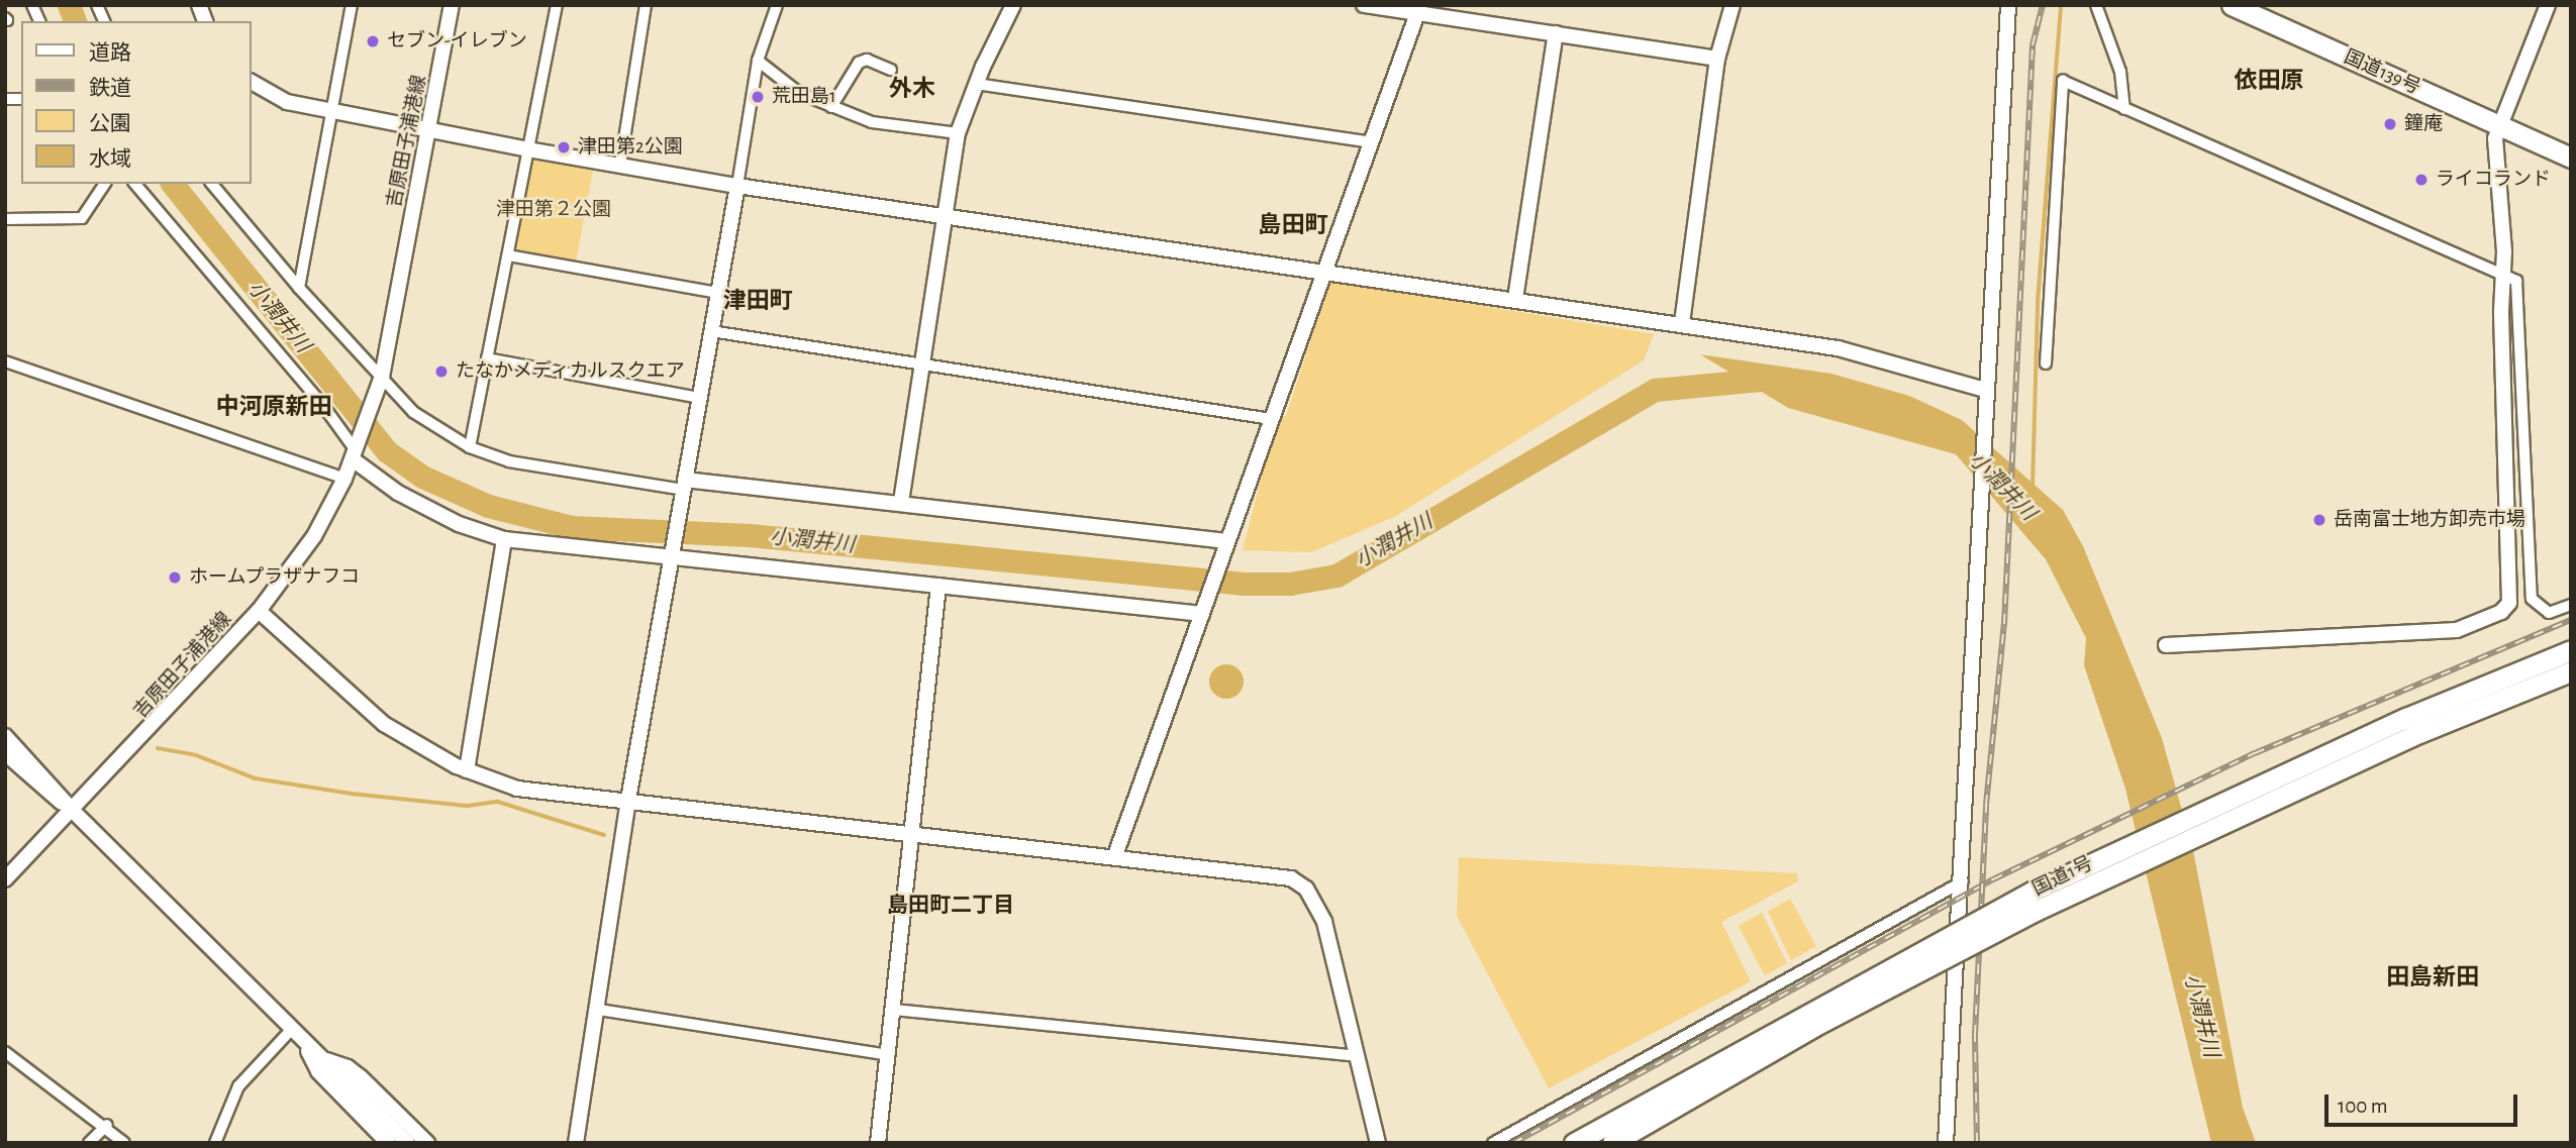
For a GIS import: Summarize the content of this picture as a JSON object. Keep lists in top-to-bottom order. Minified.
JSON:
{"streets":{"highway":["国道139号","国道1号"],"street":["吉原田子浦港線"]},"districts":["依田原","外木","島田町","津田町","中河原新田","島田町二丁目","田島新田"],"water":["小潤井川"],"parks":["津田第２公園"],"places":["セブン-イレブン","荒田島1","鐘庵","津田第2公園","ライコランド","たなかメディカルスクエア","岳南富士地方卸売市場","ホームプラザナフコ"],"legend":["道路","鉄道","公園","水域"],"scale_bar":"100 m"}
